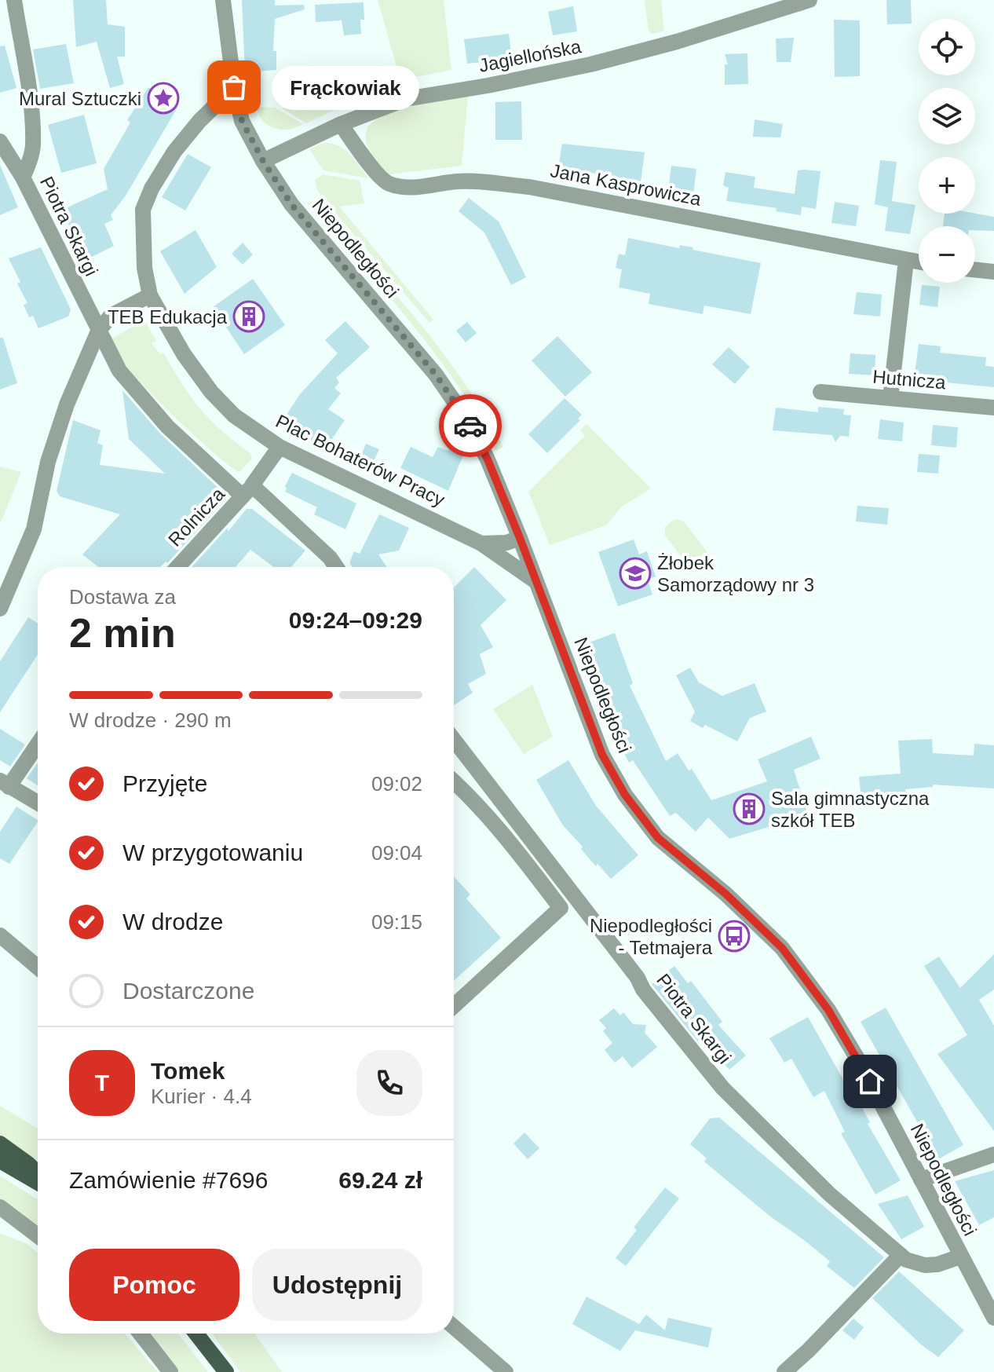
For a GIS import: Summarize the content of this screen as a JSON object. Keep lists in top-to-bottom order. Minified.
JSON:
{"streets":{"street":["Jagiellońska","Jana Kasprowicza","Piotra Skargi","Niepodległości","Hutnicza","Plac Bohaterów Pracy","Rolnicza"]},"crossings":[["Jagiellońska","Jana Kasprowicza"],["Jagiellońska","Niepodległości"],["Piotra Skargi","Niepodległości"],["Piotra Skargi","Rolnicza"],["Niepodległości","Plac Bohaterów Pracy"]],"places":{"other":["Frąckowiak"],"place":["Mural Sztuczki"],"building":["TEB Edukacja","Sala gimnastyczna szkół TEB"],"school or university":["Żłobek Samorządowy nr 3"],"bus stop":["Niepodległości - Tetmajera"]},"page":{"map_buttons":["+","−"],"bubble":"Frąckowiak","heading":["2 min","Dostawa za","09:24–09:29"],"panel":["Tomek","Kurier · 4.4","Zamówienie #7696","69.24 zł"],"bar":"W drodze · 290 m","list":[["Przyjęte","09:02"],["W przygotowaniu","09:04"],["W drodze","09:15"],"Dostarczone"],"round":"T","buttons":["Pomoc","Udostępnij"]}}
